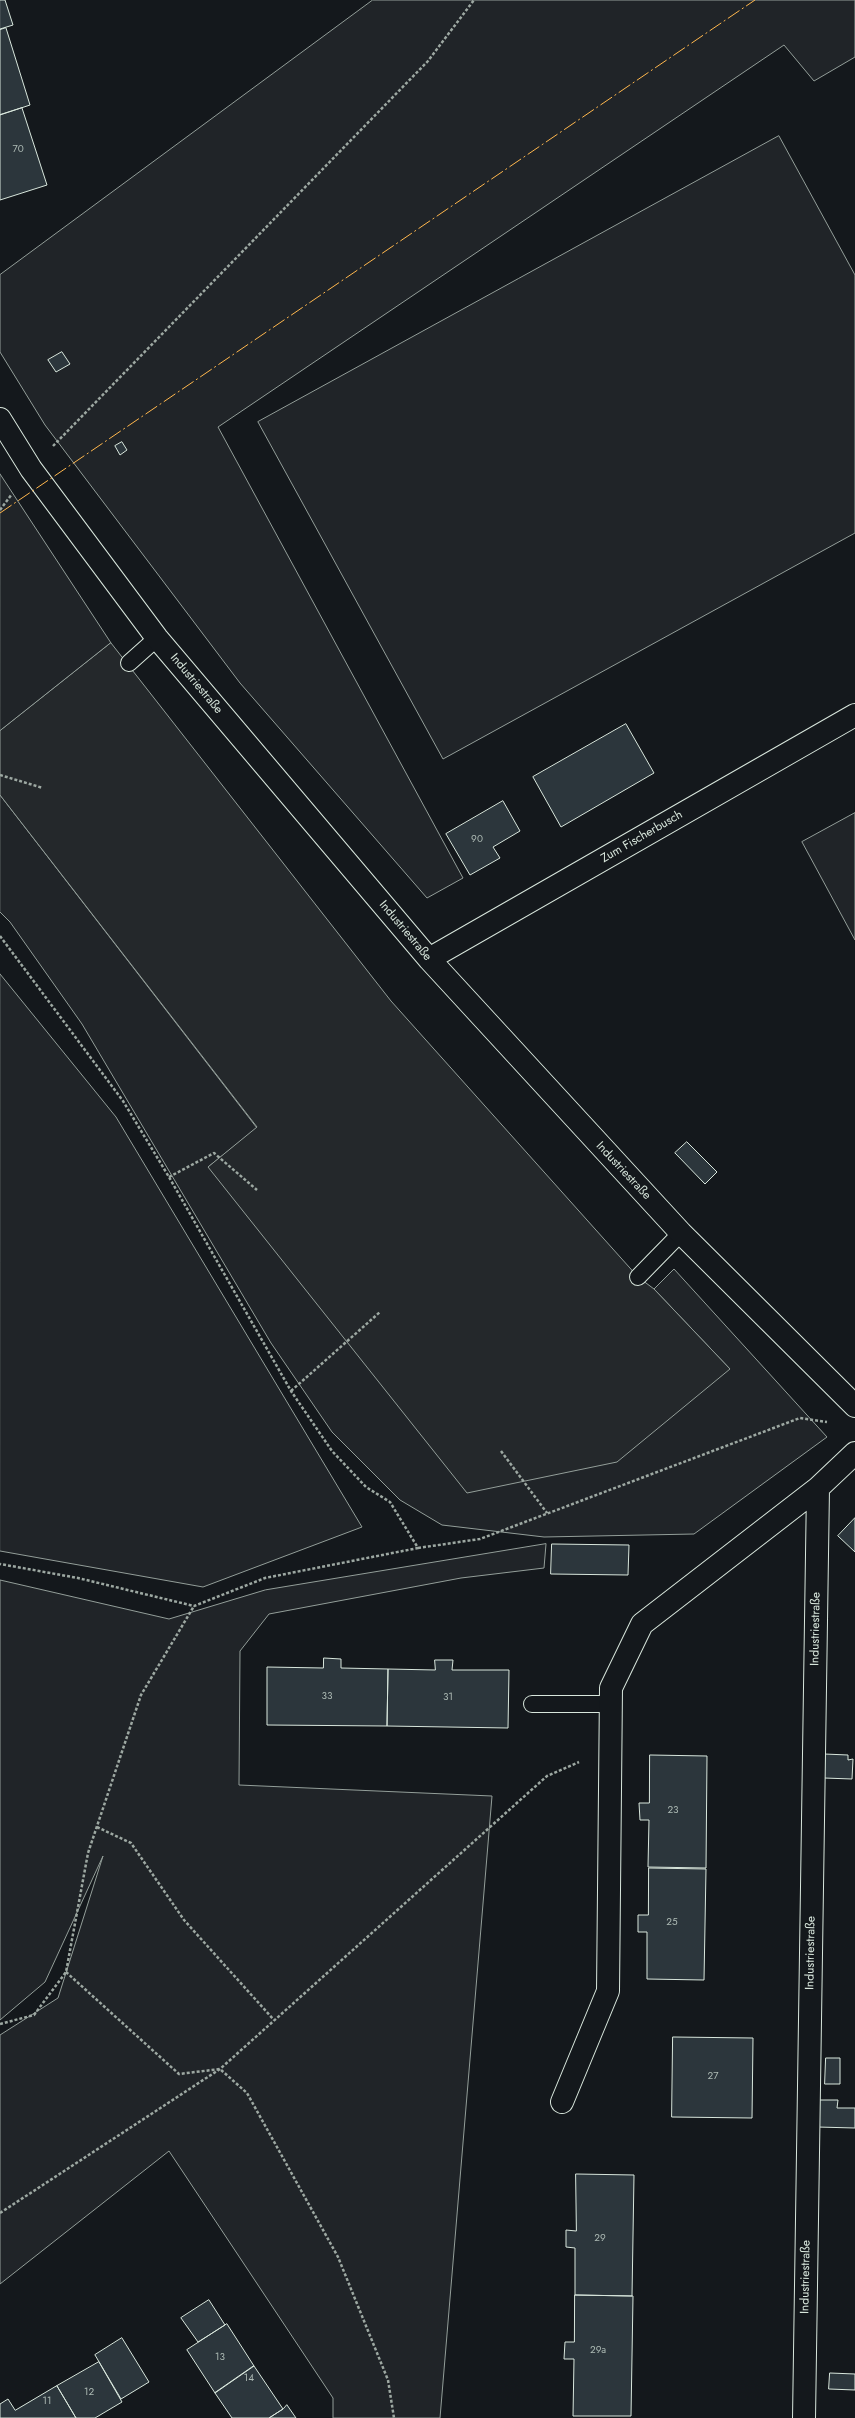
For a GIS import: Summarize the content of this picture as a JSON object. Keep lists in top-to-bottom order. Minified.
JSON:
{"streets":{"street":["Industriestraße","Zum Fischerbusch"]},"crossings":[["Industriestraße","Zum Fischerbusch"]],"house_numbers":["70","90","33","31","23","25","27","29","29a","13","14","12","11"]}
